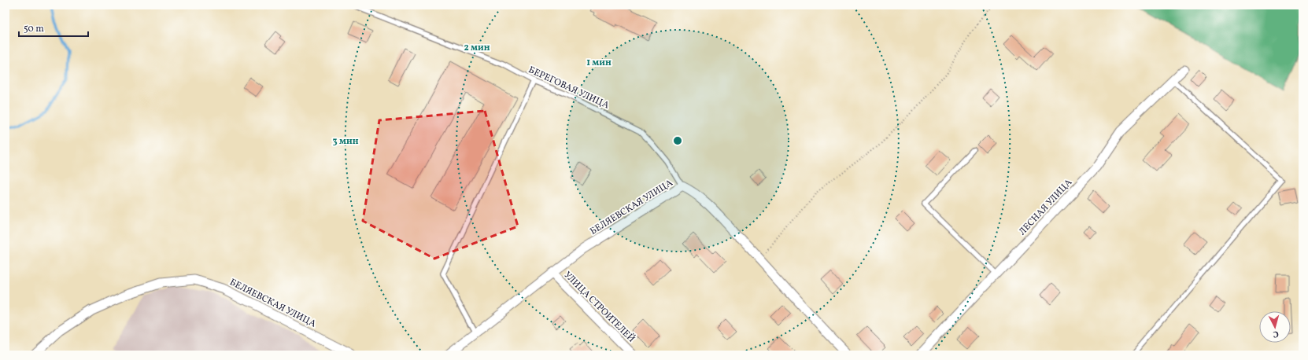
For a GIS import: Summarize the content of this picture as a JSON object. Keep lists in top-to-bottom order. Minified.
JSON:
{"streets":{"street":["БЕЛЯЕВСКАЯ УЛИЦА","ЛЕСНАЯ УЛИЦА","УЛИЦА СТРОИТЕЛЕЙ"],"lane":["БЕРЕГОВАЯ УЛИЦА"]},"crossings":[["БЕРЕГОВАЯ УЛИЦА","БЕЛЯЕВСКАЯ УЛИЦА"],["БЕЛЯЕВСКАЯ УЛИЦА","УЛИЦА СТРОИТЕЛЕЙ"]],"scale_bar":"50 m","north":"bottom","rings":["2 мин","1 мин","3 мин"]}
